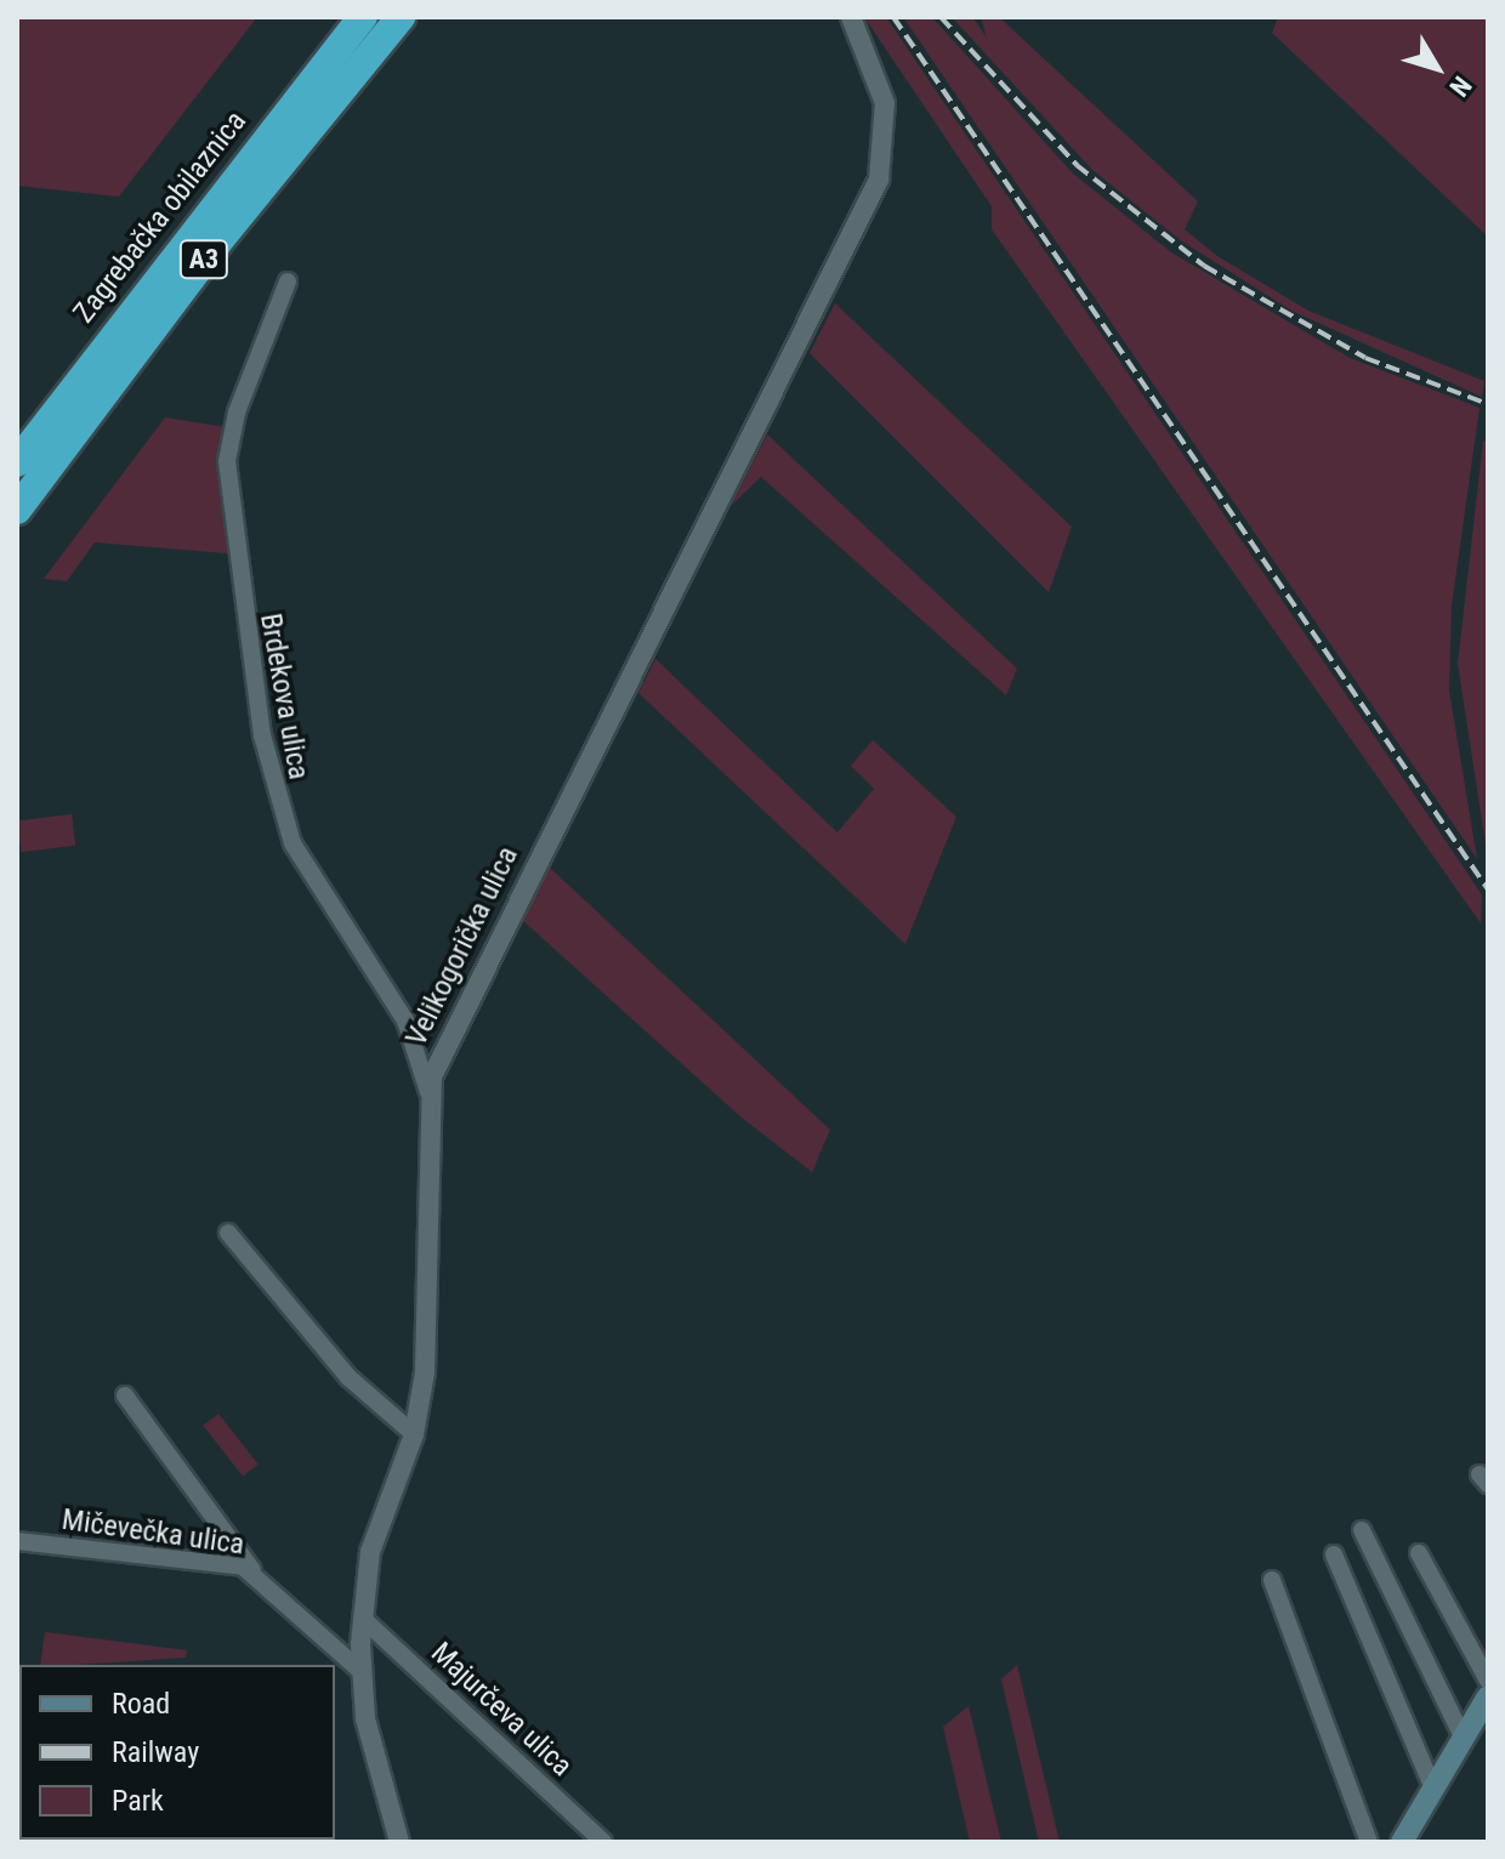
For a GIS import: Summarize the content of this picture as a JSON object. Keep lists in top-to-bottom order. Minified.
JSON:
{"streets":{"highway":["Zagrebačka obilaznica","A3"],"street":["Brdekova ulica","Velikogorička ulica","Mičevečka ulica","Majurčeva ulica"]},"crossings":[["Brdekova ulica","Velikogorička ulica"],["Velikogorička ulica","Mičevečka ulica"],["Velikogorička ulica","Majurčeva ulica"]],"legend":["Road","Railway","Park"],"north":"bottom right"}
